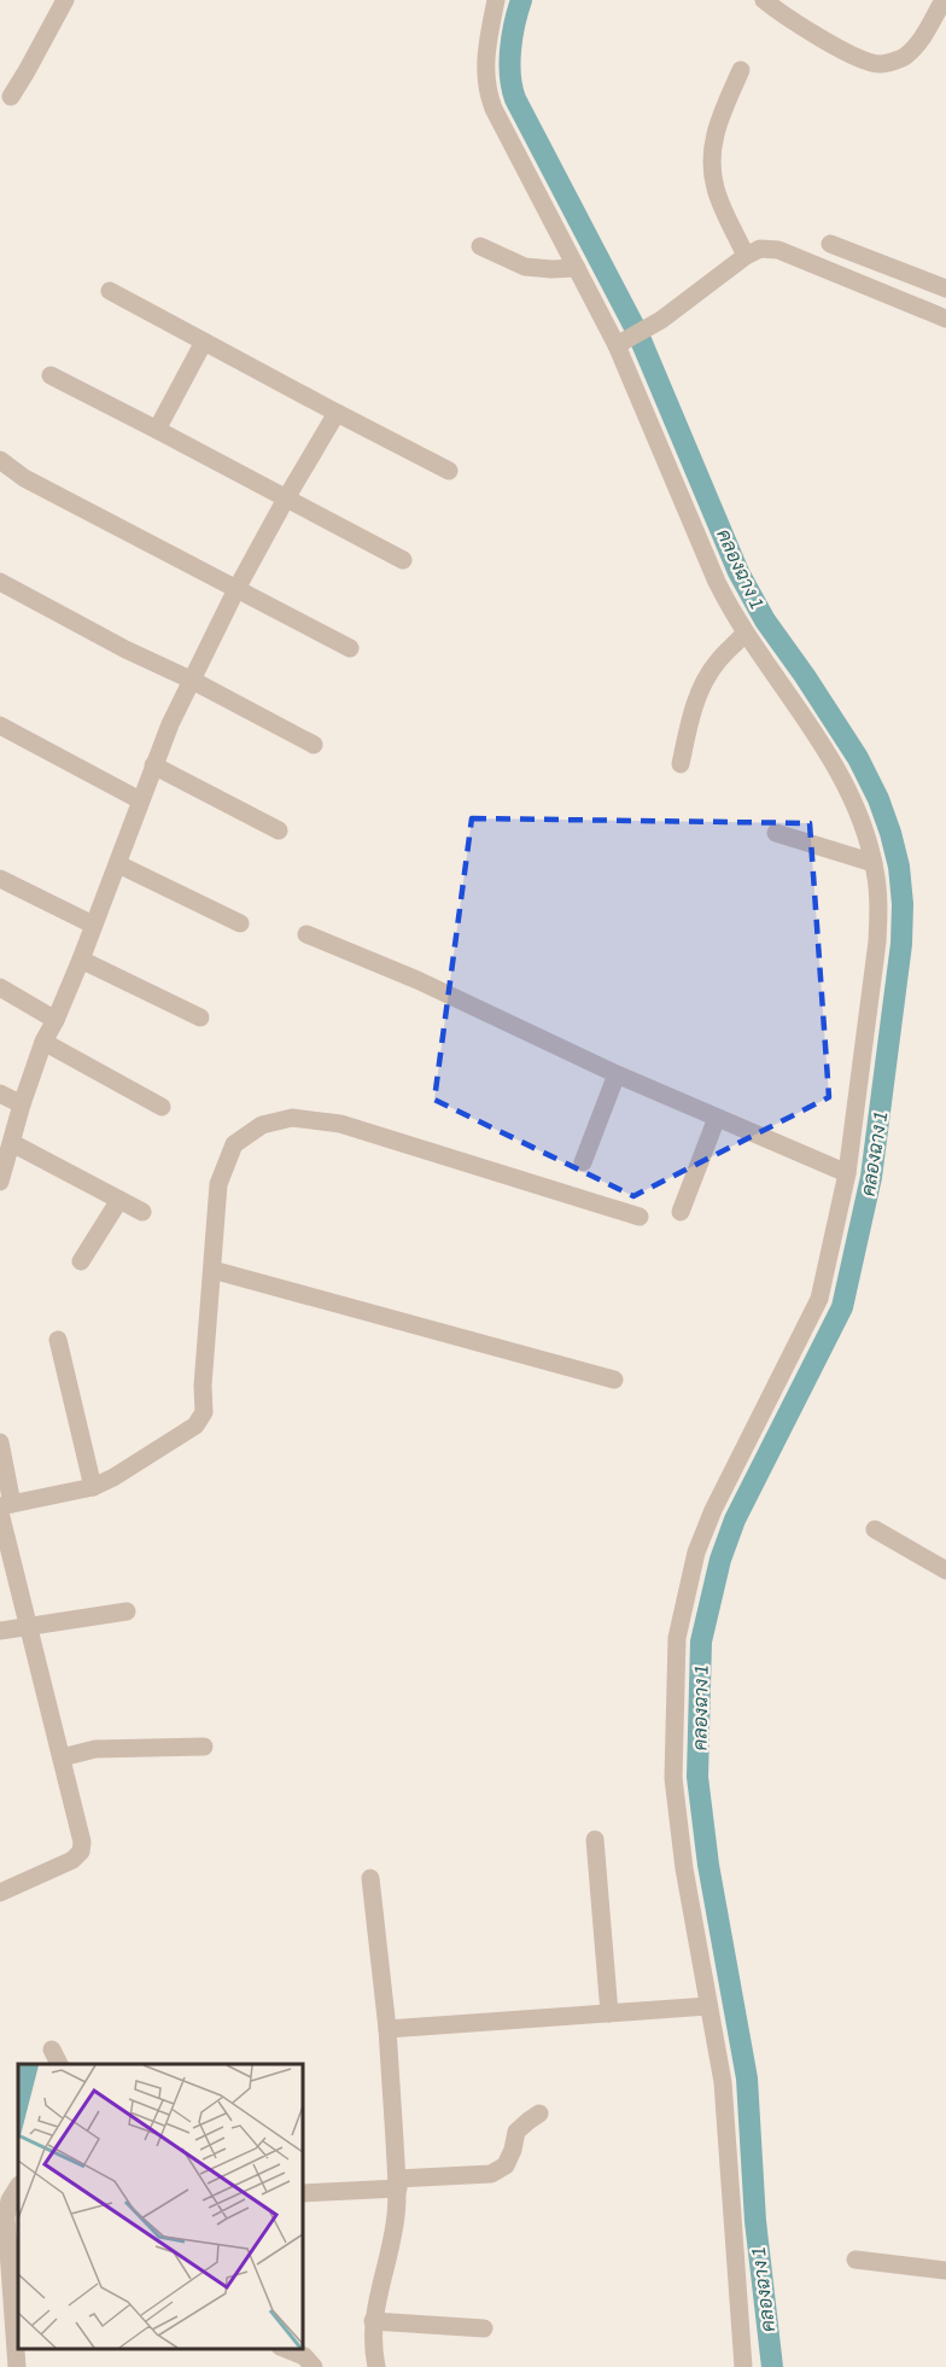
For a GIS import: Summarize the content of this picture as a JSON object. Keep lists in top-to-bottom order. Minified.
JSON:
{"water":["คลองฉาง 1"]}
